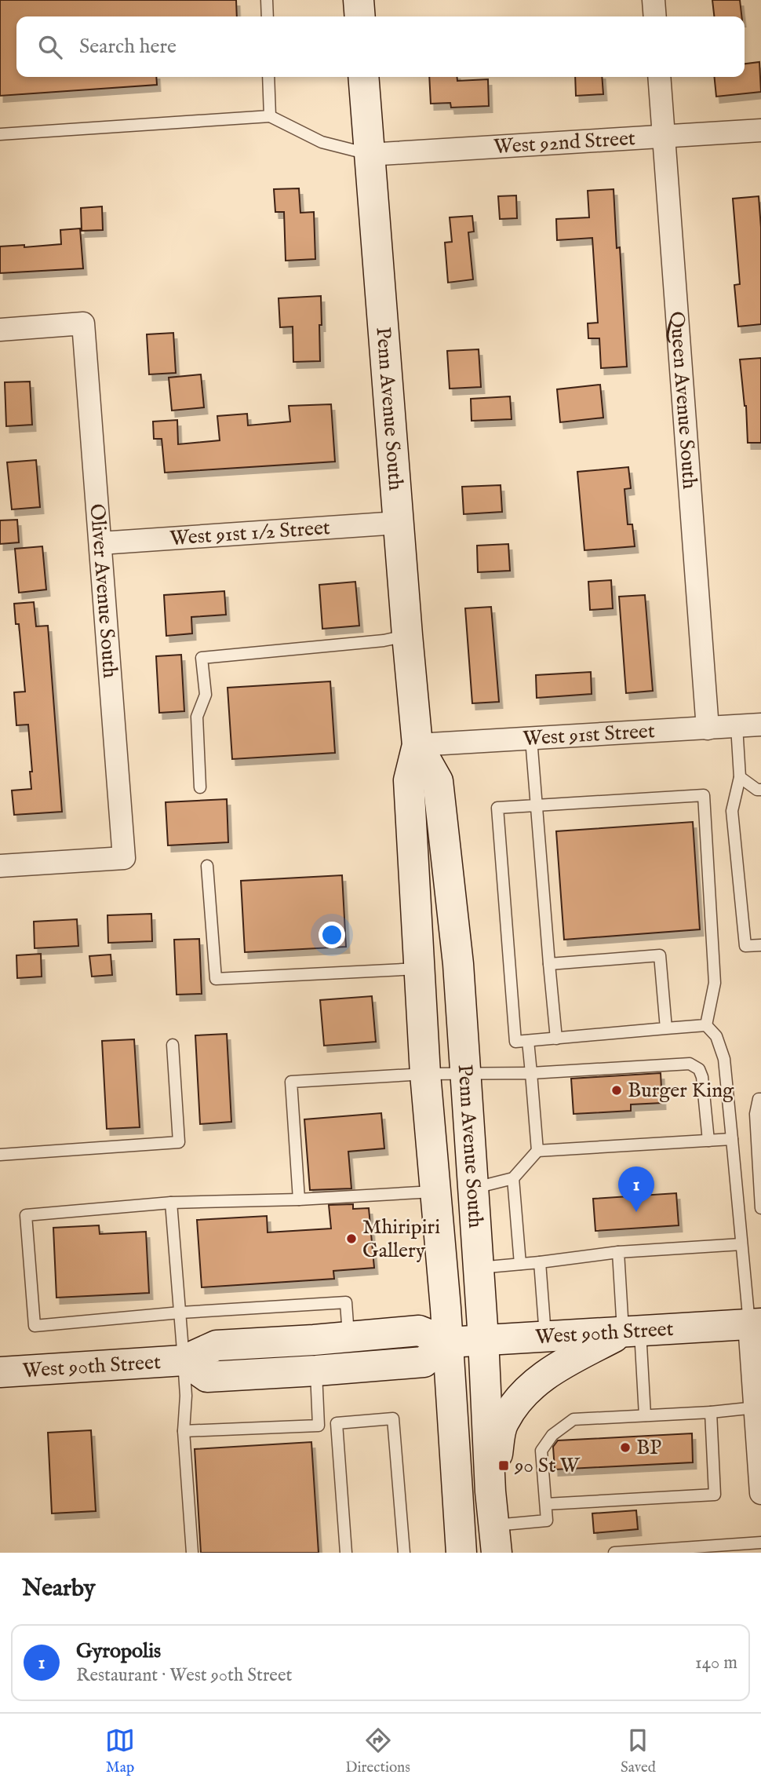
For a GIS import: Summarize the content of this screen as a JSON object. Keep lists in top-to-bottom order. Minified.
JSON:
{"streets":{"main road":["Penn Avenue South","West 90th Street"],"street":["West 92nd Street","Queen Avenue South","West 91st 1/2 Street","Oliver Avenue South","West 91st Street"]},"crossings":[["West 92nd Street","Queen Avenue South"],["West 92nd Street","Penn Avenue South"],["Queen Avenue South","West 91st Street"],["Penn Avenue South","West 91st 1/2 Street"],["Penn Avenue South","West 91st Street"],["Penn Avenue South","West 90th Street"],["West 91st 1/2 Street","Oliver Avenue South"]],"places":{"other":["Burger King","Mhiripiri Gallery","BP"],"transit":["90 St W"]},"page":{"search":"Search here","pins":"1","heading":"Nearby","list":[{"mark":"1","name":"Gyropolis","note":"Restaurant · West 90th Street","value":"140 m"}],"nav":["Map","Directions","Saved"]}}
